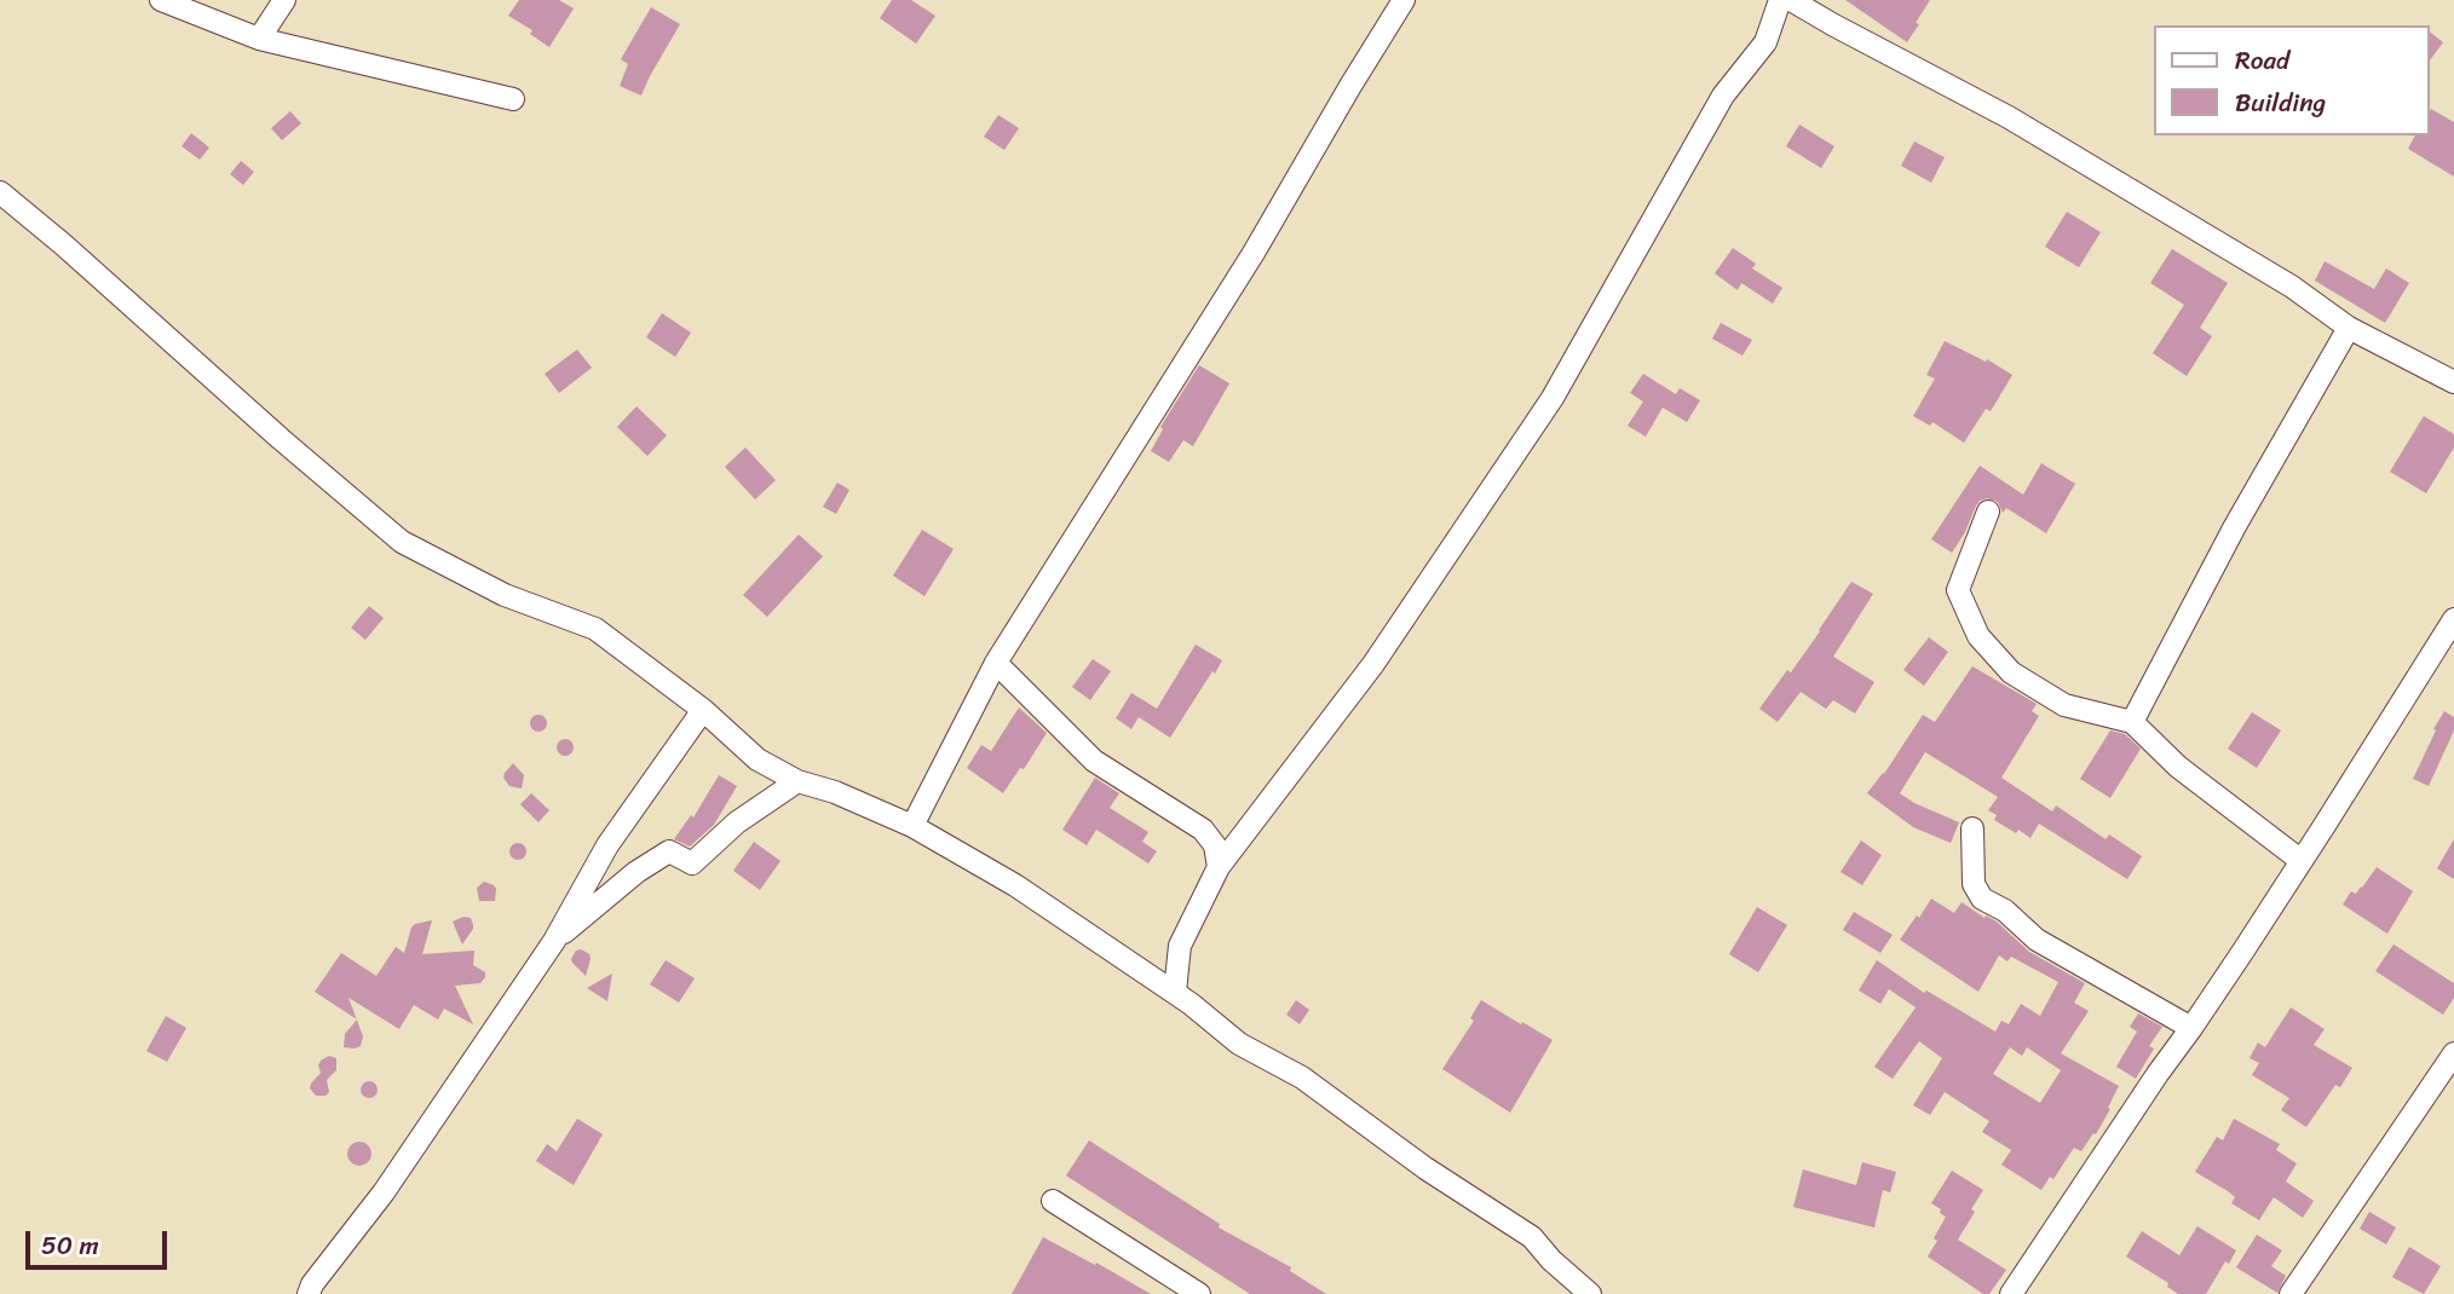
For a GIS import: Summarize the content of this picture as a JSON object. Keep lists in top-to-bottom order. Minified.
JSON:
{"legend":["Road","Building"],"scale_bar":"50 m"}
